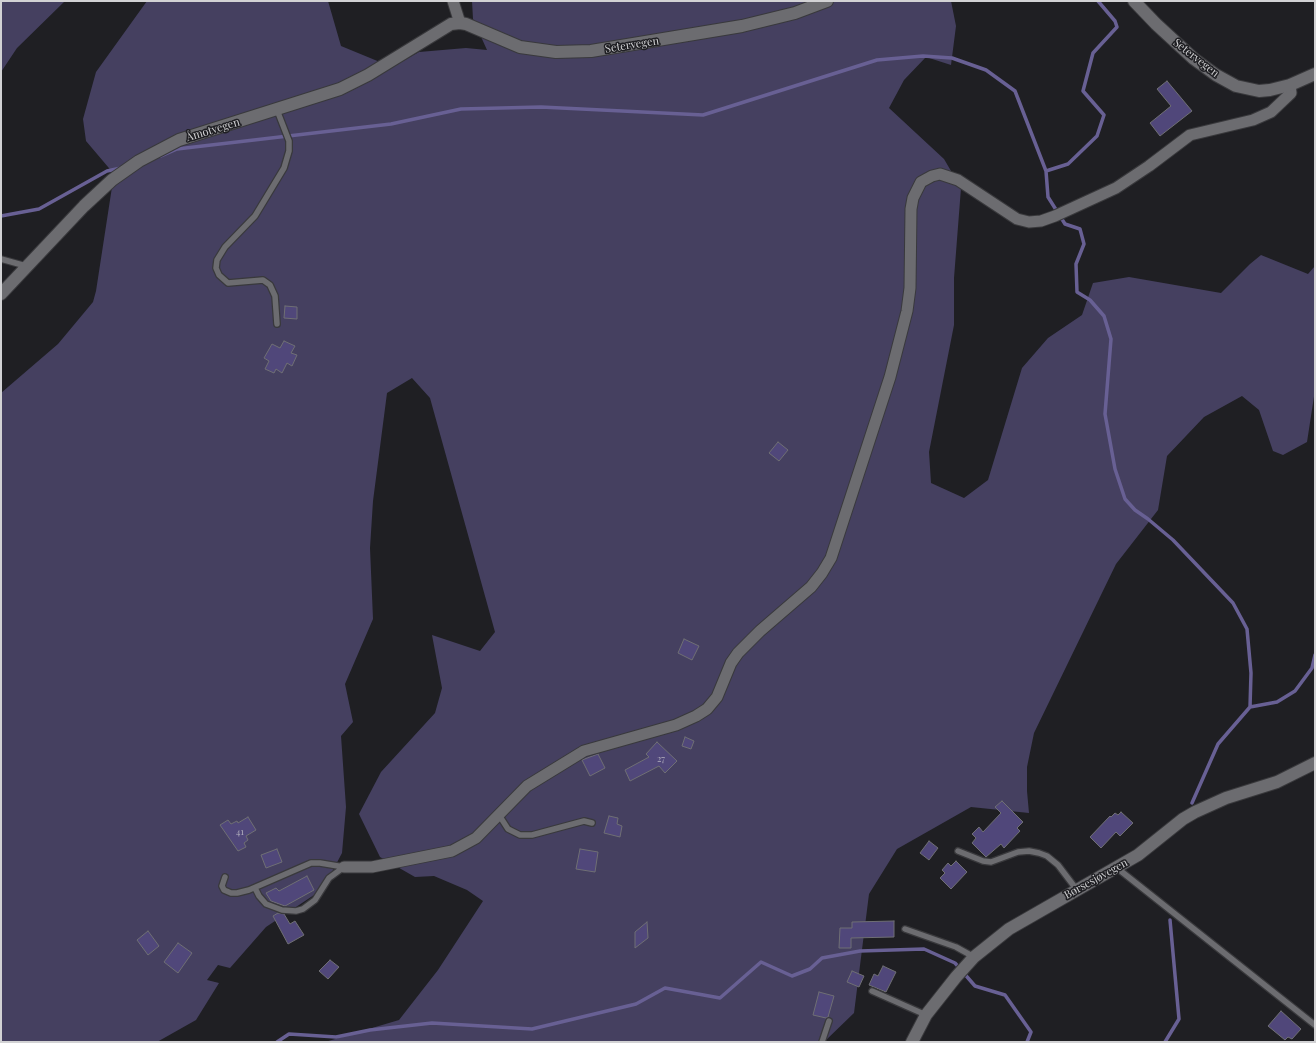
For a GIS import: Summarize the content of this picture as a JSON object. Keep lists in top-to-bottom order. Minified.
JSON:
{"streets":{"main road":["Setervegen","Åmotvegen","Børsesjøvegen"]},"crossings":[["Setervegen","Åmotvegen"]],"house_numbers":["27","41"]}
